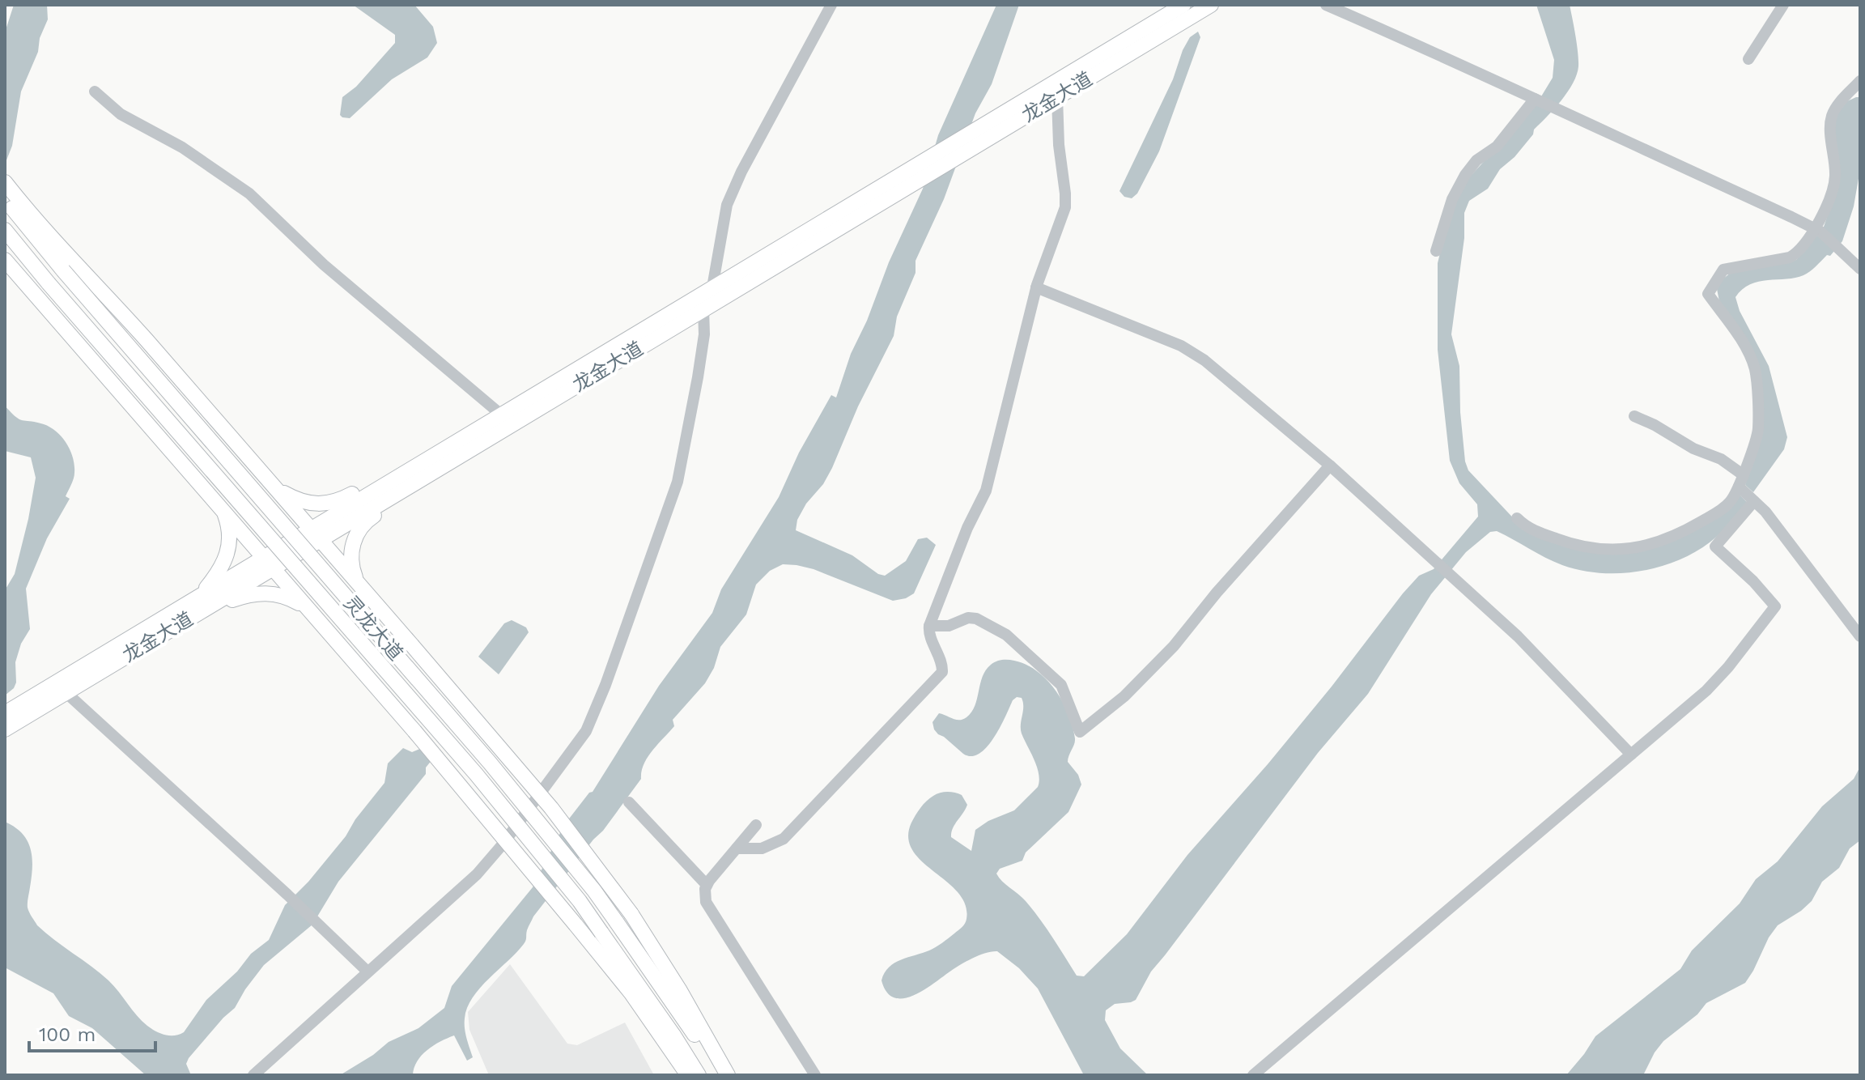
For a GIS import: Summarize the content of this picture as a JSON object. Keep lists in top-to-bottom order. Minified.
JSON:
{"streets":{"main road":["龙金大道","灵龙大道"]},"scale_bar":"100 m"}
